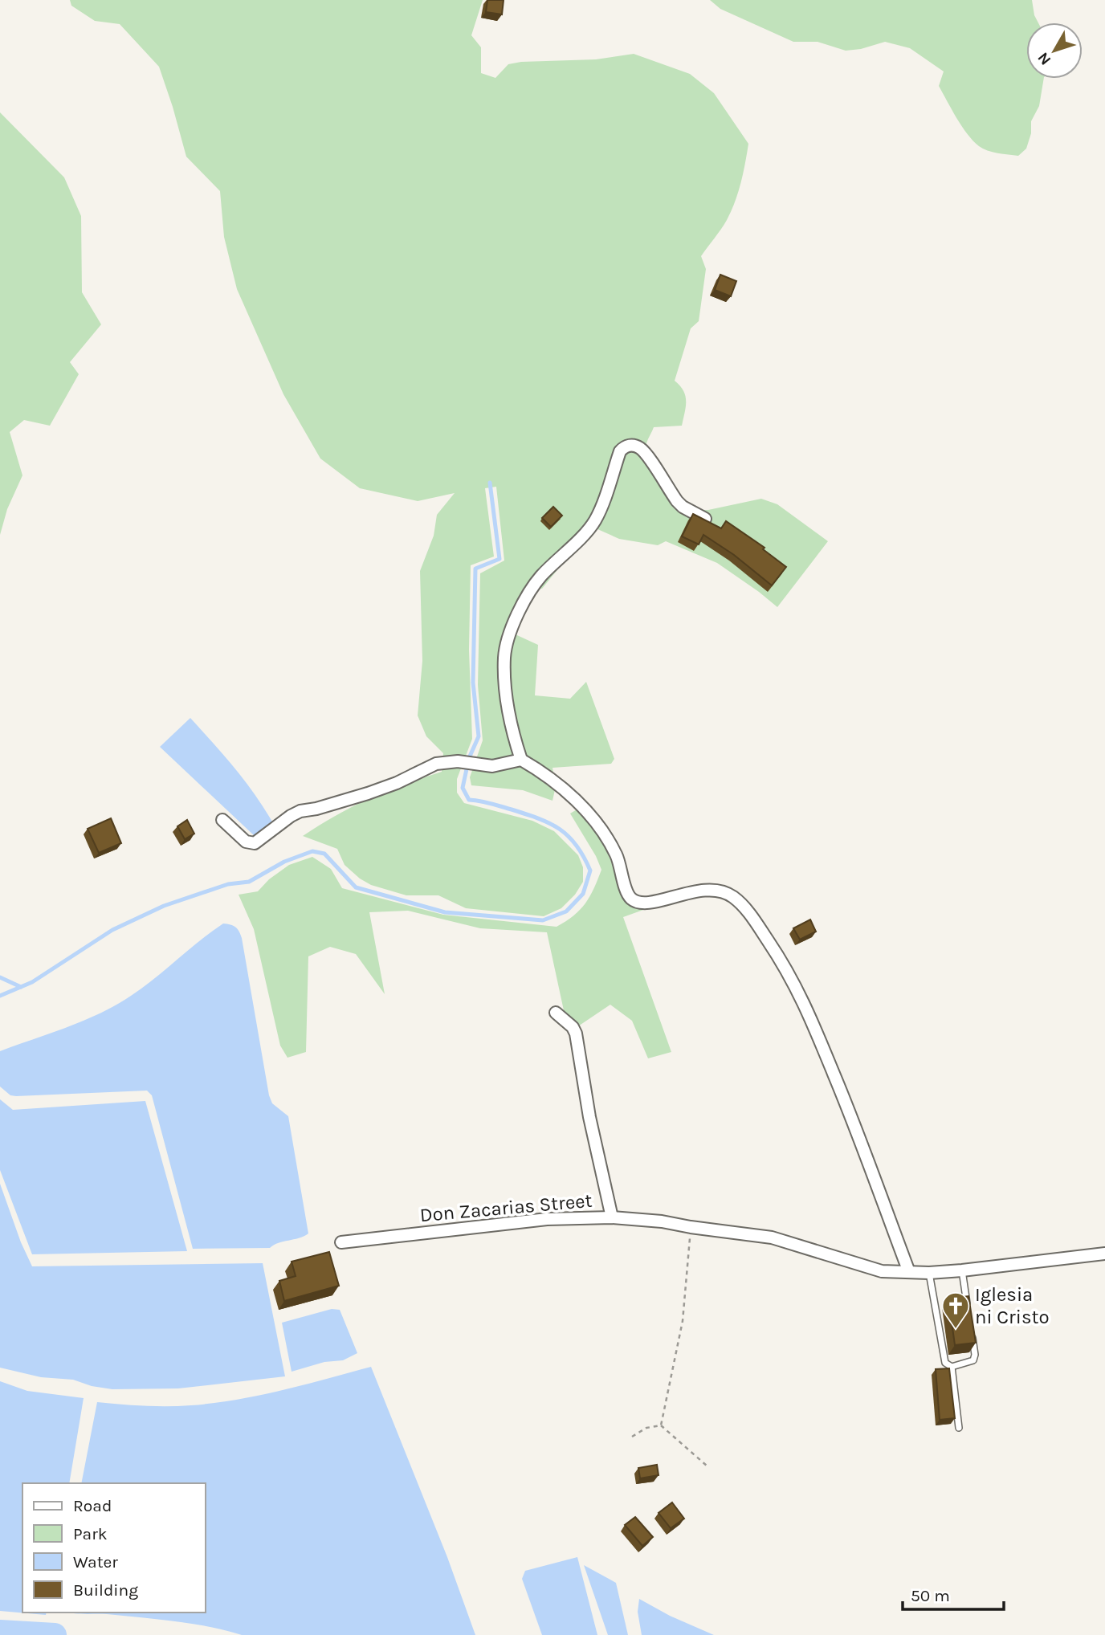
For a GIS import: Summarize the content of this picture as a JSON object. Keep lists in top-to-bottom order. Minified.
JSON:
{"streets":{"street":["Don Zacarias Street"]},"places":{"church":["Iglesia ni Cristo"]},"legend":["Road","Park","Water","Building"],"scale_bar":"50 m","north":"bottom left"}
